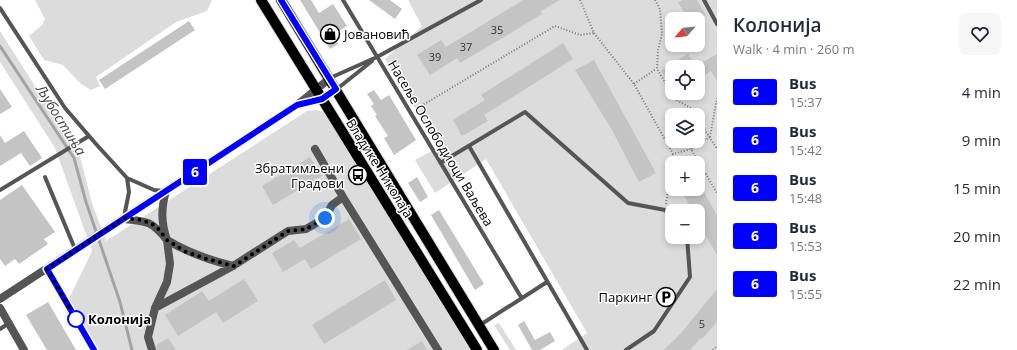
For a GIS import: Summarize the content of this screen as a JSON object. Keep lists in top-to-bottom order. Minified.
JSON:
{"streets":{"main road":["Владике Николаја"],"lane":["Насеље Ослободиоци Ваљева"]},"water":["Љубостиња"],"places":{"shop":["Јовановић"],"bus stop":["Збратимљени Градови"],"parking":["Паркинг"],"other":["Колонија"]},"lines":["bus line 6"],"house_numbers":["35","37","39","5"],"north":"bottom left","page":{"on_map":"6","heading":["Колонија","Walk · 4 min · 260 m"],"map_buttons":["+","−"],"list":[{"mark":"6","name":"Bus","note":"15:37","value":"4 min"},{"mark":"6","name":"Bus","note":"15:42","value":"9 min"},{"mark":"6","name":"Bus","note":"15:48","value":"15 min"},{"mark":"6","name":"Bus","note":"15:53","value":"20 min"},{"mark":"6","name":"Bus","note":"15:55","value":"22 min"}]}}
